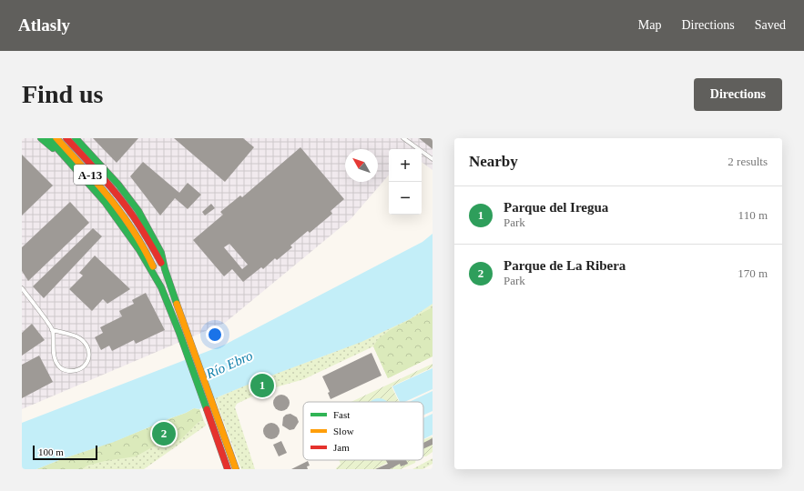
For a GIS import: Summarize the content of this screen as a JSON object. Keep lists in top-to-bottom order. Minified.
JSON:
{"streets":{"highway":["A-13"]},"water":["Río Ebro"],"legend":["Fast","Slow","Jam"],"scale_bar":"100 m","north":"top left","page":{"header":"Atlasly","nav":["Map","Directions","Saved"],"buttons":"Directions","title":"Find us","heading":["Nearby","2 results"],"map_buttons":["+","−"],"list":[{"mark":"1","name":"Parque del Iregua","note":"Park","value":"110 m"},{"mark":"2","name":"Parque de La Ribera","note":"Park","value":"170 m"}],"pins":["1","2"],"scale":"100 m"}}
